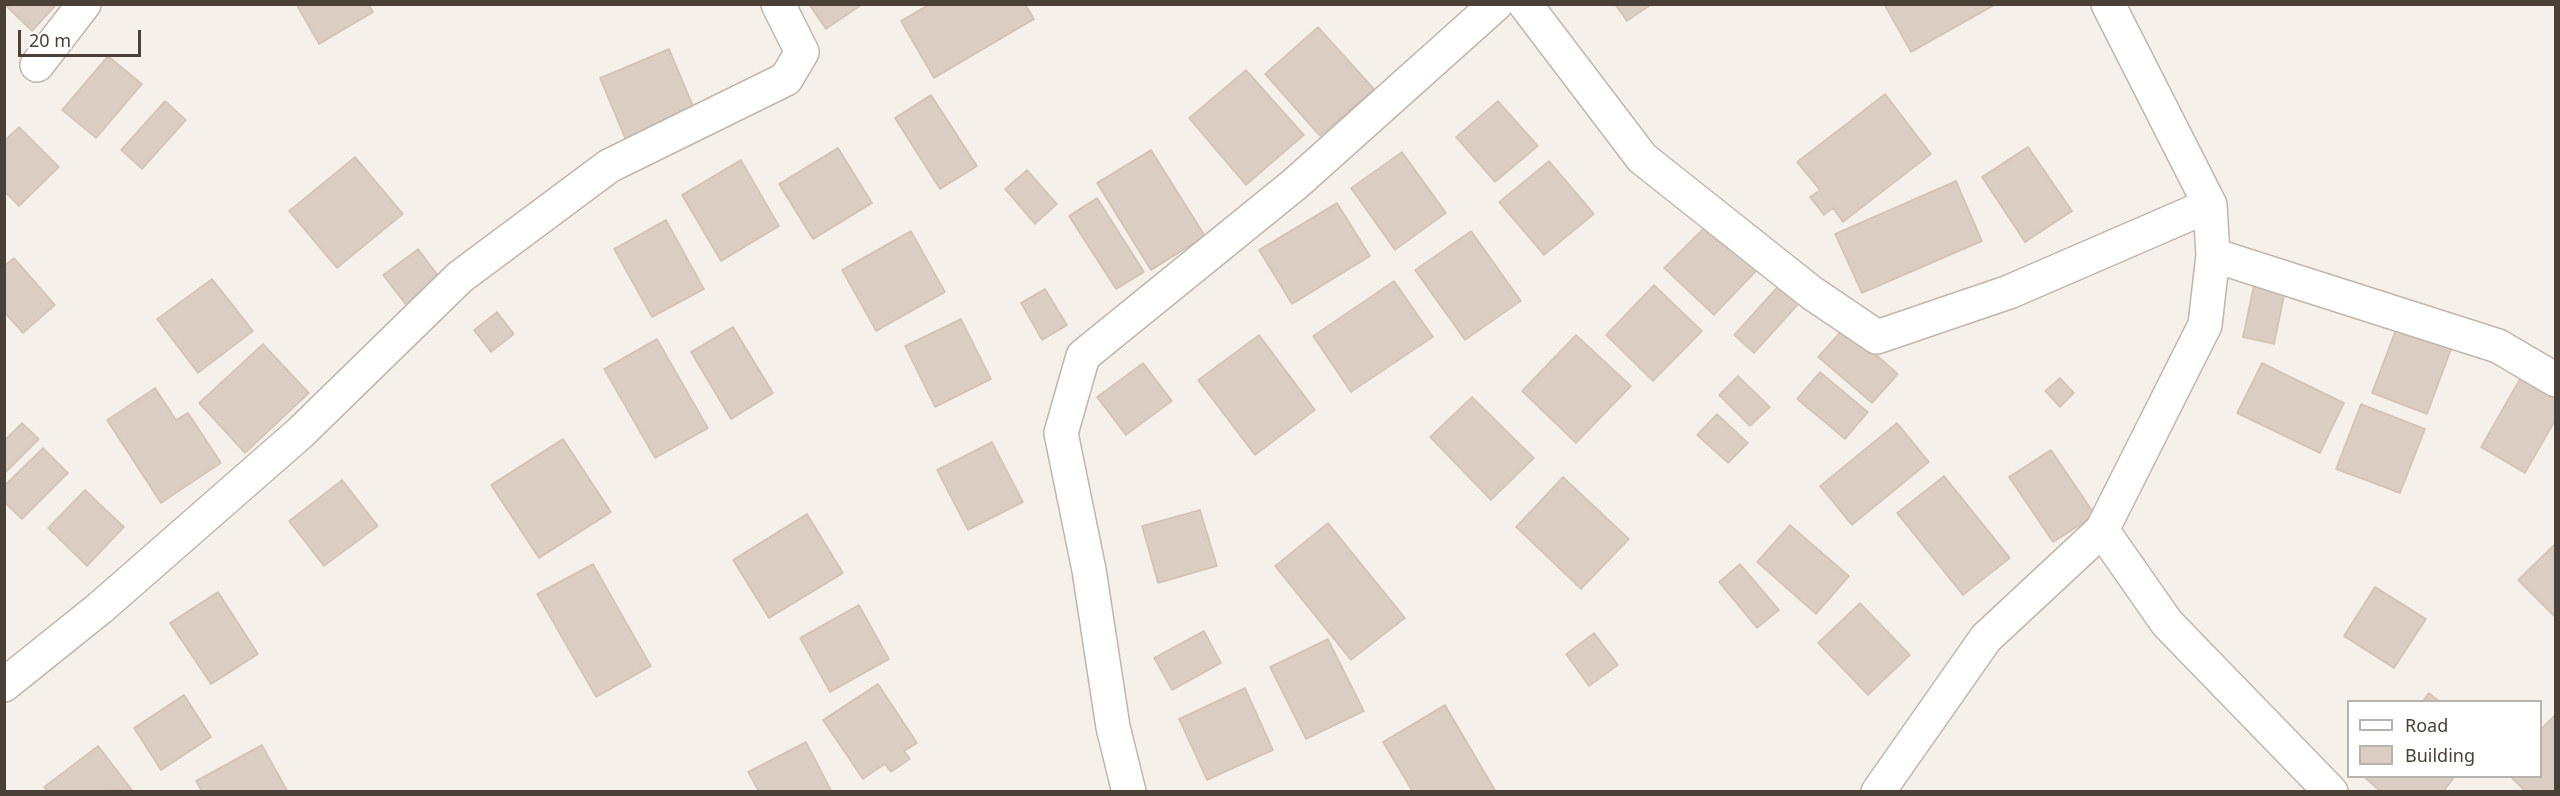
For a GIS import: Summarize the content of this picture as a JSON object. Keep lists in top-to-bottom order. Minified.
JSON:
{"legend":["Road","Building"],"scale_bar":"20 m"}
